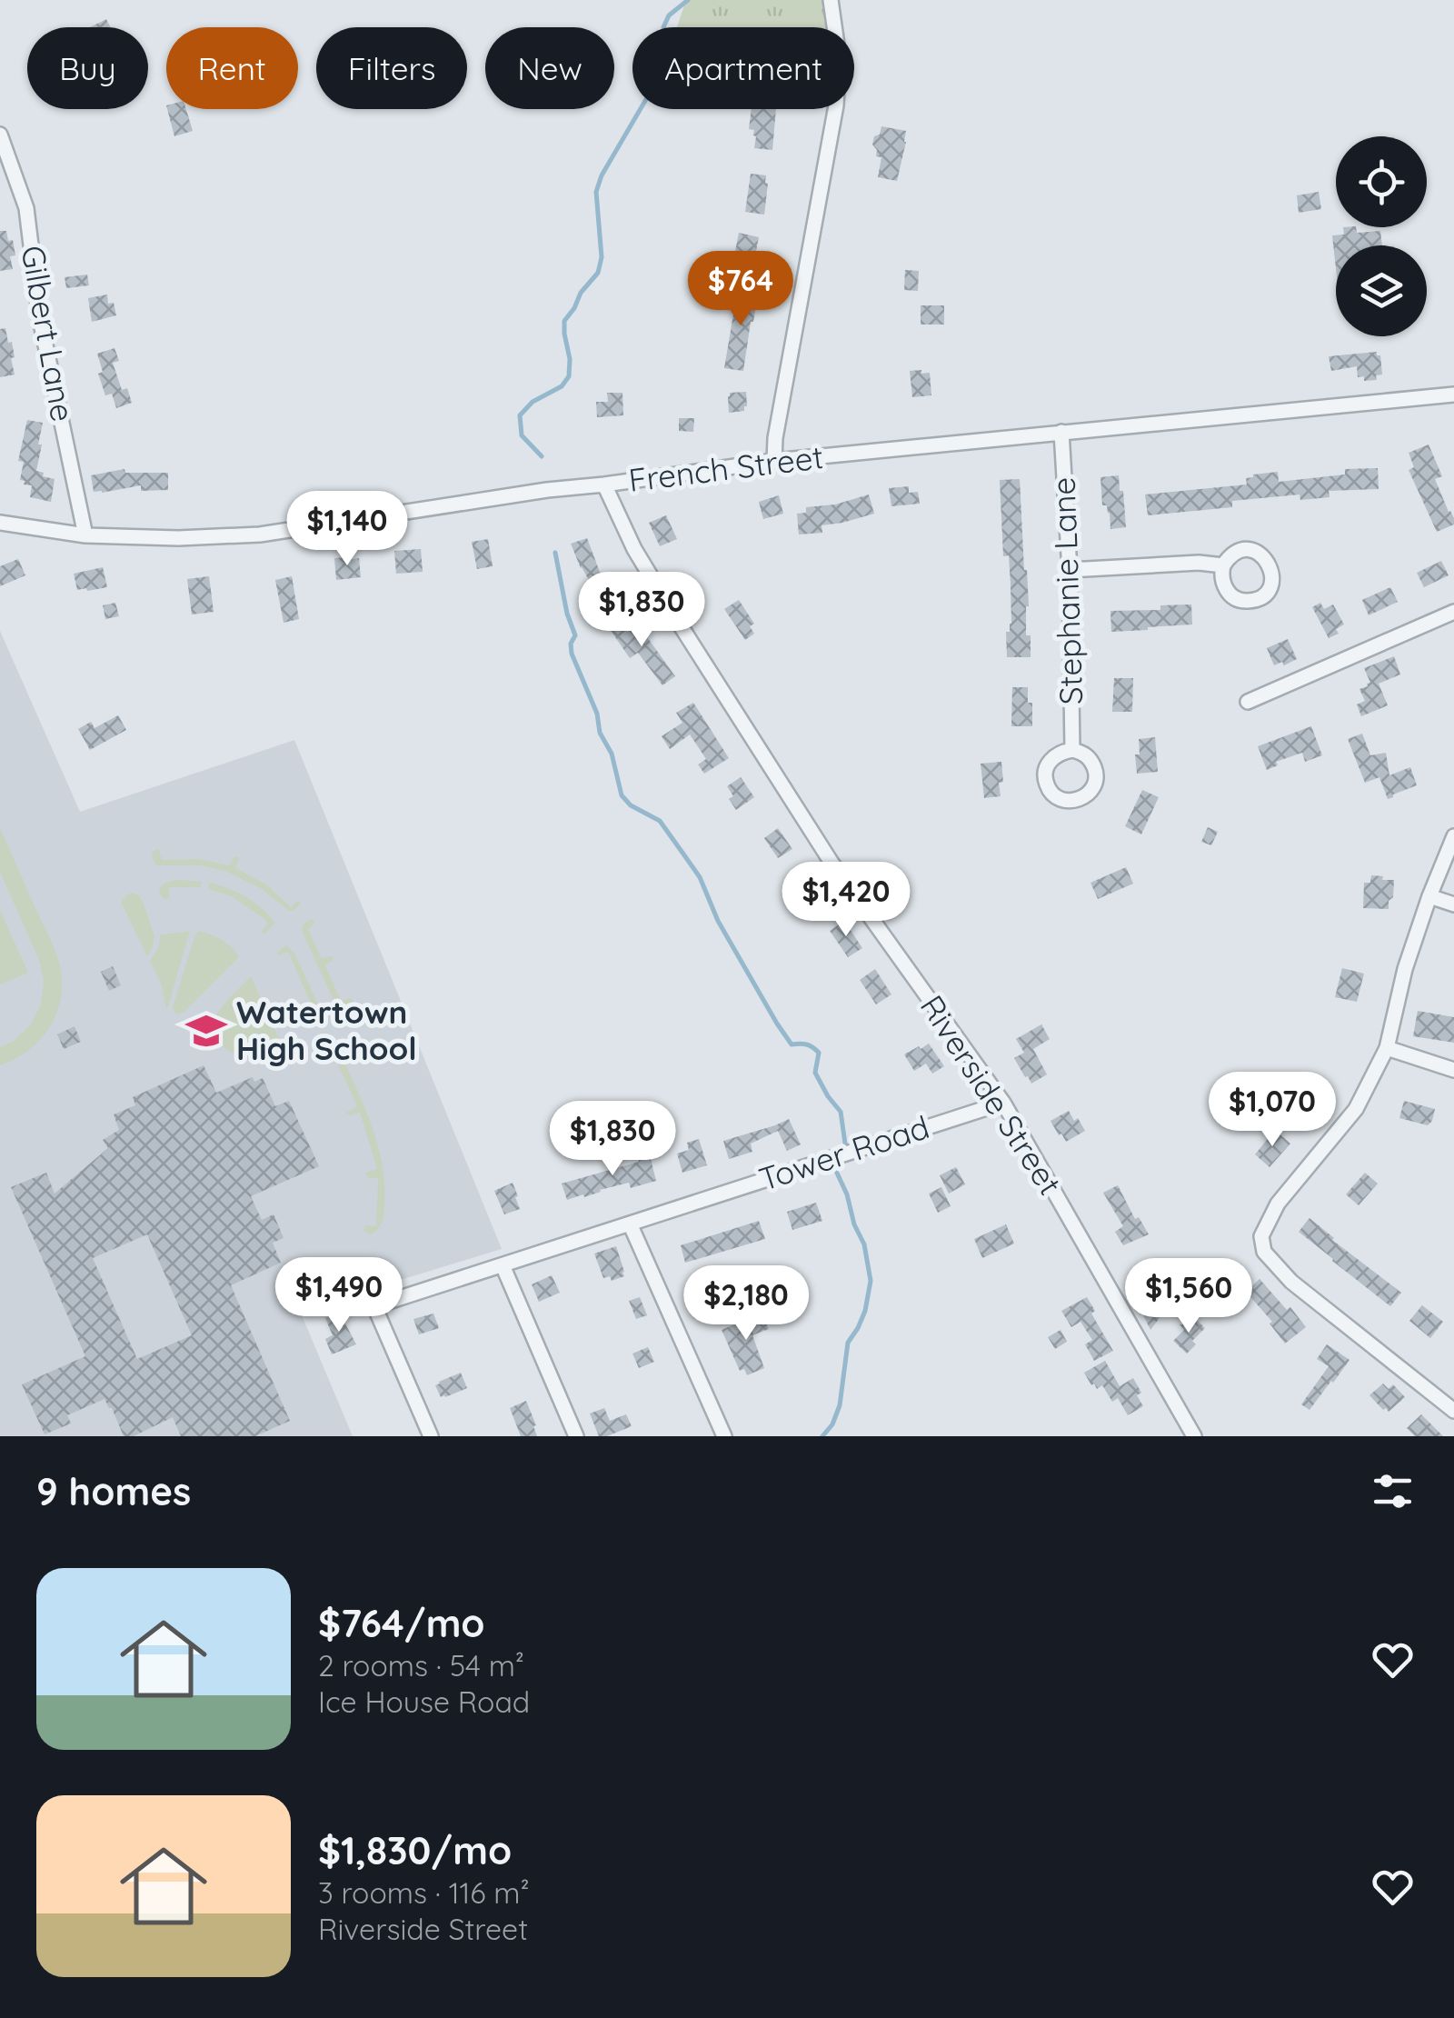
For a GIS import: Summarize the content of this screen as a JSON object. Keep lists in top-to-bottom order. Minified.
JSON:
{"streets":{"street":["Gilbert Lane","French Street","Stephanie Lane","Riverside Street","Tower Road"]},"crossings":[["Gilbert Lane","French Street"],["French Street","Stephanie Lane"],["French Street","Riverside Street"],["Riverside Street","Tower Road"]],"places":{"school or university":["Watertown High School"]},"page":{"chip":["Buy","Rent","Filters","New","Apartment"],"price":["$764","$1,140","$1,830","$1,420","$1,070","$1,830","$1,490","$1,560","$2,180"],"heading":"9 homes","list":[{"name":"$764/mo","note":"2 rooms · 54 m² · Ice House Road"},{"name":"$1,830/mo","note":"3 rooms · 116 m² · Riverside Street"}]}}
